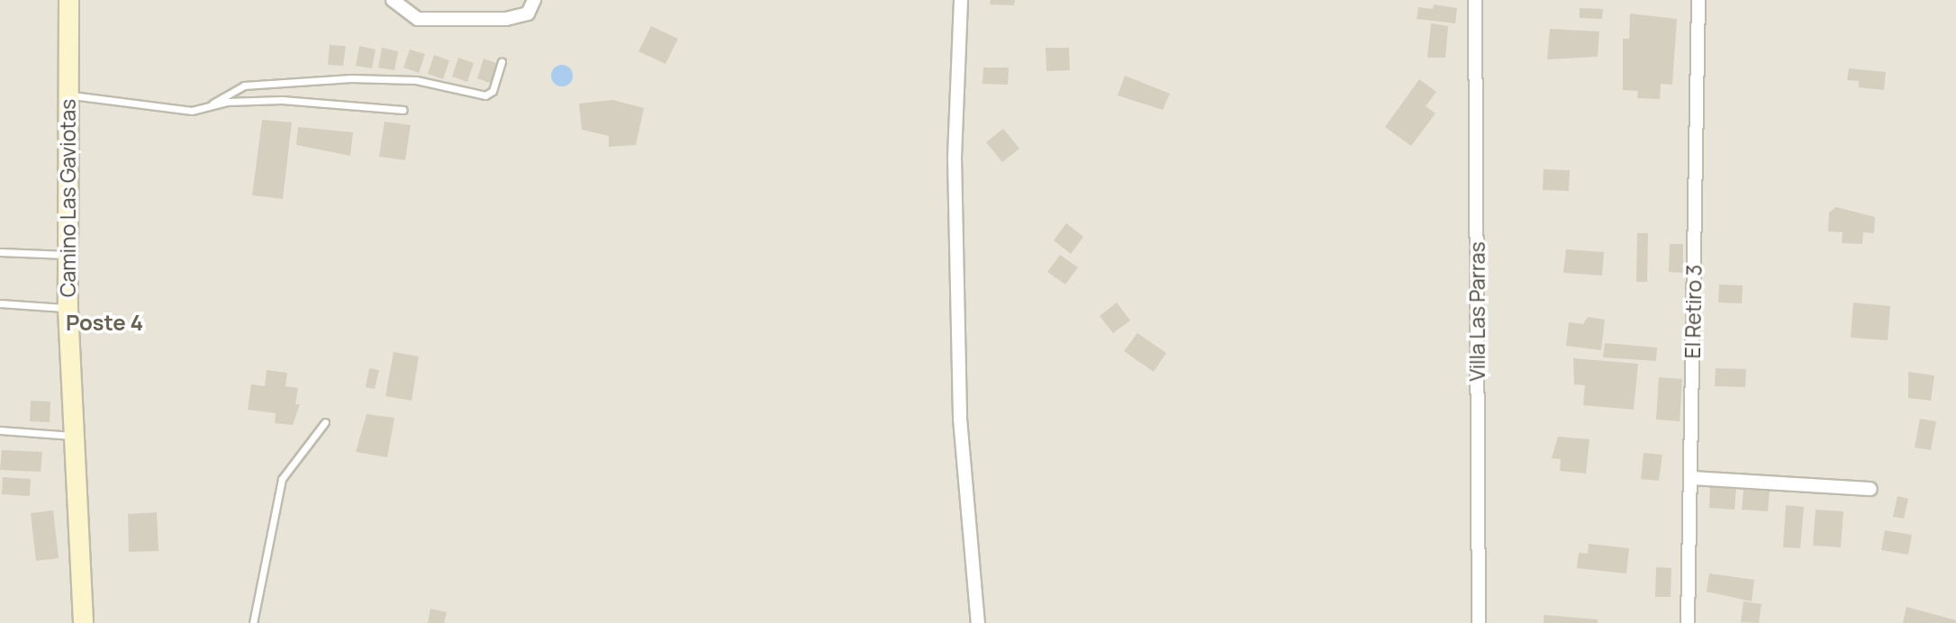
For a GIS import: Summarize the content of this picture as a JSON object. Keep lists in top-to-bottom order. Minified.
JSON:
{"streets":{"street":["Camino Las Gaviotas","Villa Las Parras","El Retiro 3"]},"districts":["Poste 4"]}
